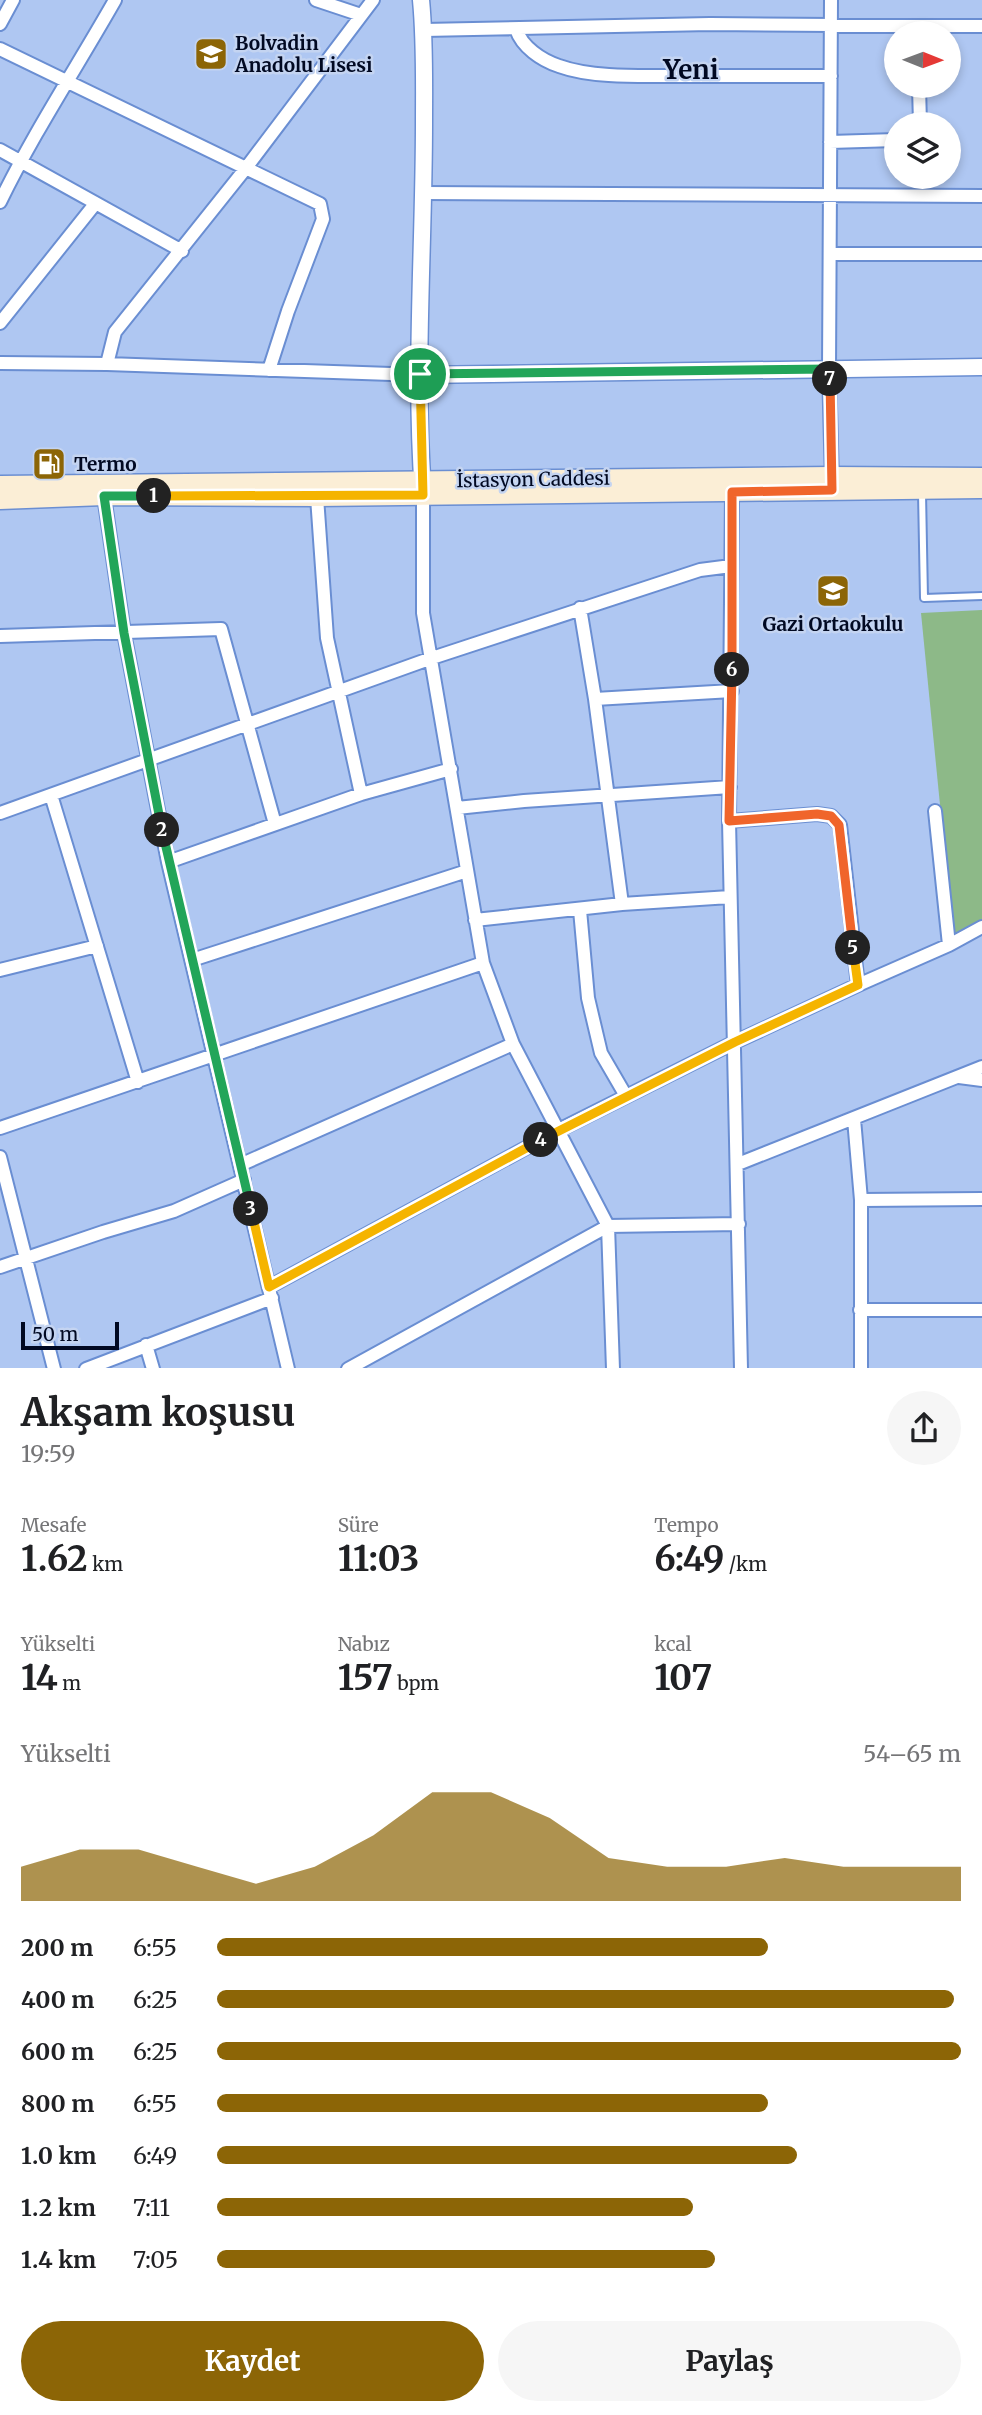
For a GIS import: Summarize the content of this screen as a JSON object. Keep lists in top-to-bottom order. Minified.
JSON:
{"streets":{"main road":["İstasyon Caddesi"]},"districts":["Yeni"],"places":{"school or university":["Bolvadin Anadolu Lisesi","Gazi Ortaokulu"],"fuel station":["Termo"]},"scale_bar":"50 m","north":"right","page":{"pins":["7","1","6","2","5","4","3"],"scale":"50 m","heading":["Akşam koşusu","19:59"],"stats":[["Mesafe","1.62 km"],["Süre","11:03"],["Tempo","6:49 /km"],["Yükselti","14 m"],["Nabız","157 bpm"],["kcal","107"]],"chart":["Yükselti","54–65 m"],"list":[{"name":"200 m","note":"6:55"},{"name":"400 m","note":"6:25"},{"name":"600 m","note":"6:25"},{"name":"800 m","note":"6:55"},{"name":"1.0 km","note":"6:49"},{"name":"1.2 km","note":"7:11"},{"name":"1.4 km","note":"7:05"}],"buttons":["Kaydet","Paylaş"]}}
